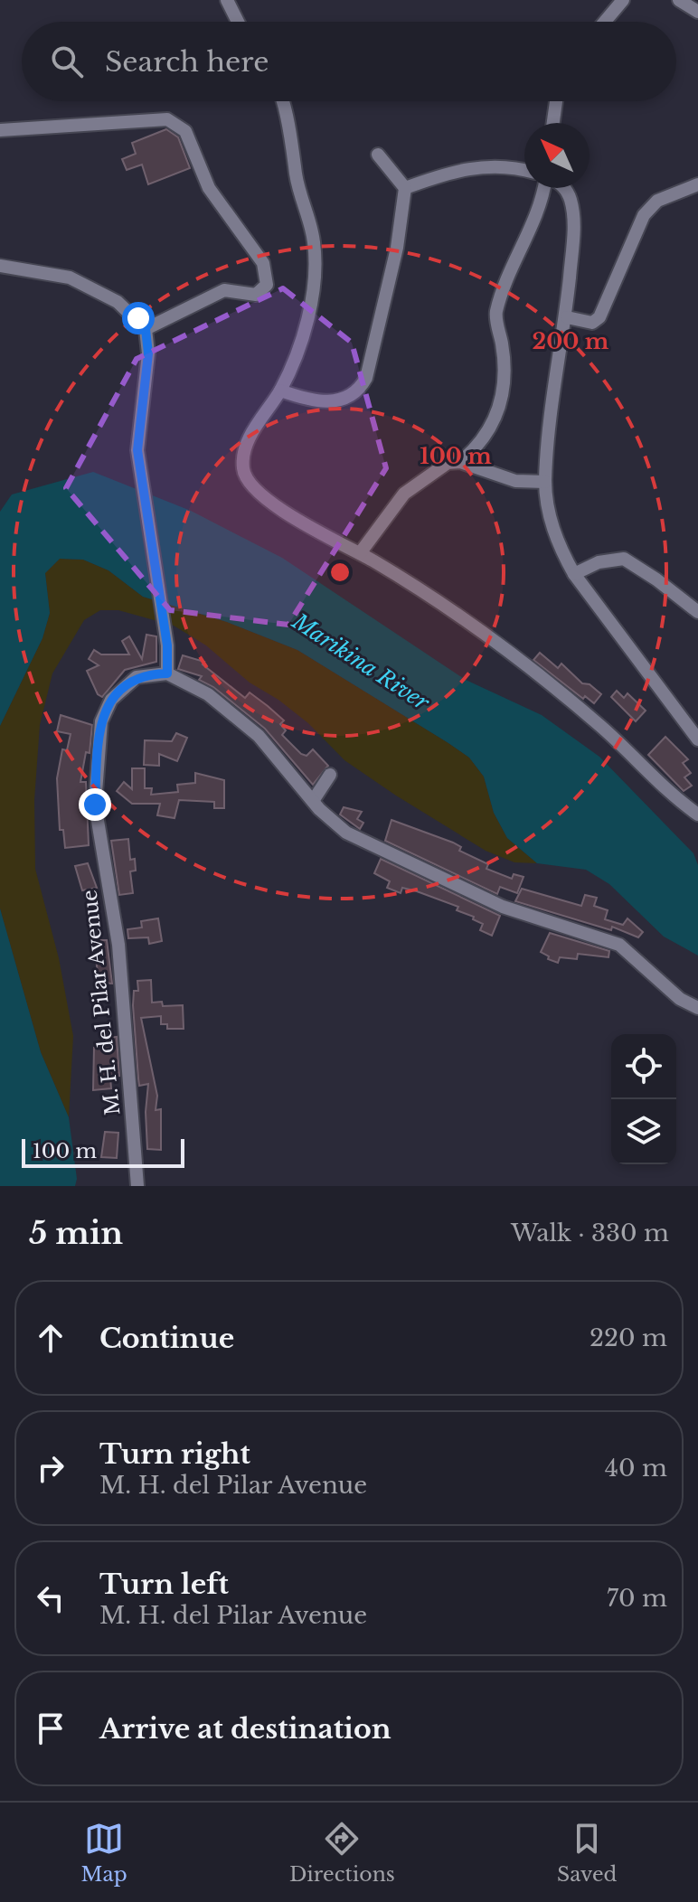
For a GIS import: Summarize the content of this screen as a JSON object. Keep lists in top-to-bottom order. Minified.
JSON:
{"streets":{"street":["M. H. del Pilar Avenue"]},"water":["Marikina River"],"scale_bar":"100 m","north":"top left","page":{"search":"Search here","scale":"100 m","heading":["5 min","Walk · 330 m"],"list":[["Continue","220 m"],["Turn right","M. H. del Pilar Avenue","40 m"],["Turn left","M. H. del Pilar Avenue","70 m"],"Arrive at destination"],"nav":["Map","Directions","Saved"]},"rings":["200 m","100 m"]}
